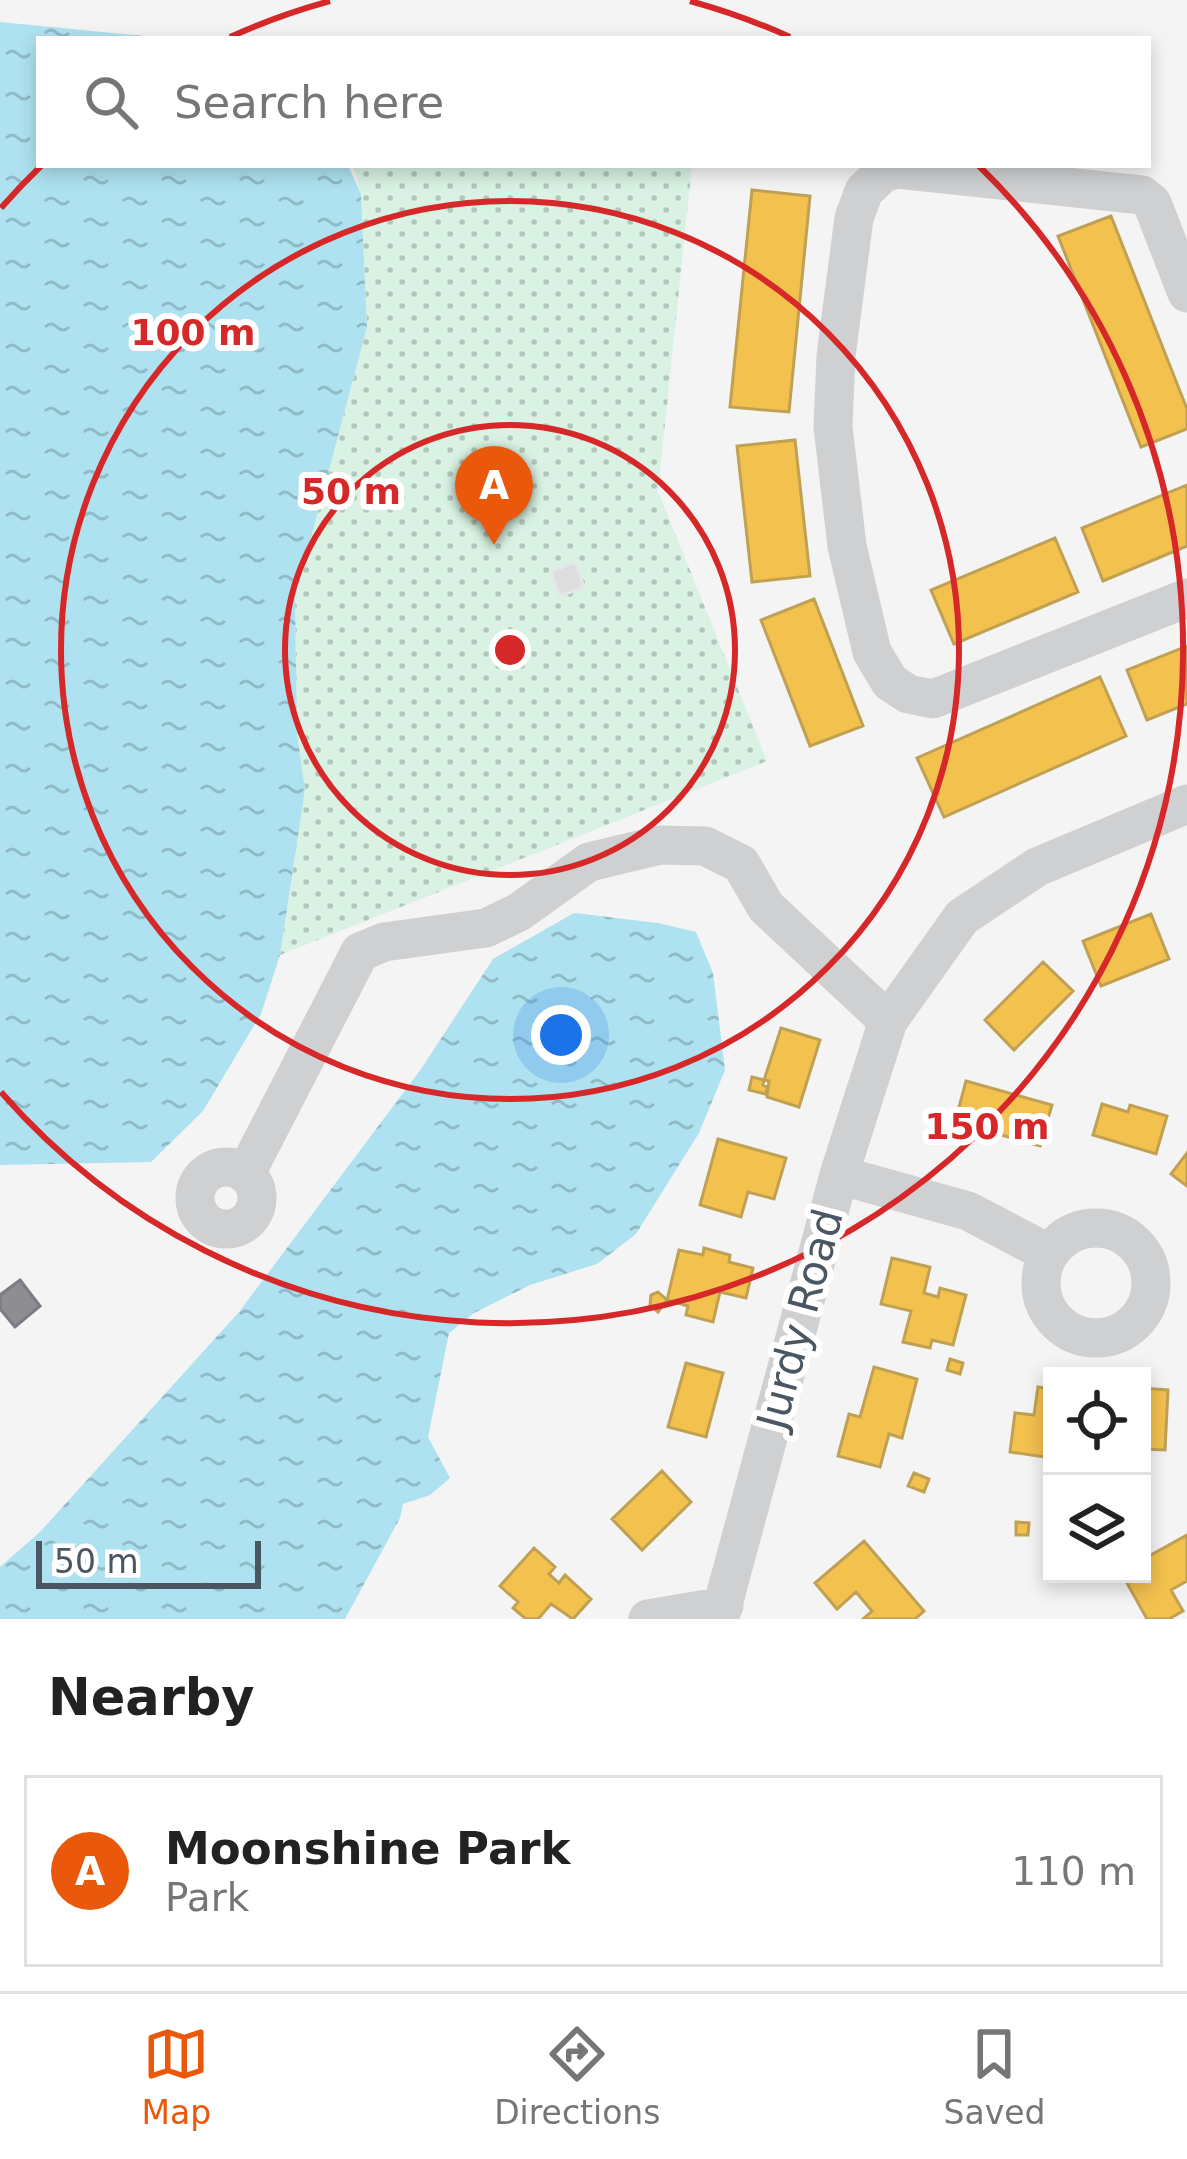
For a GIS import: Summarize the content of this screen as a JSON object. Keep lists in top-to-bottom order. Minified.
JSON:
{"streets":{"street":["Jurdy Road"]},"scale_bar":"50 m","page":{"search":"Search here","pins":"A","scale":"50 m","heading":"Nearby","list":[{"mark":"A","name":"Moonshine Park","note":"Park","value":"110 m"}],"nav":["Map","Directions","Saved"]},"rings":["100 m","50 m","150 m"]}
